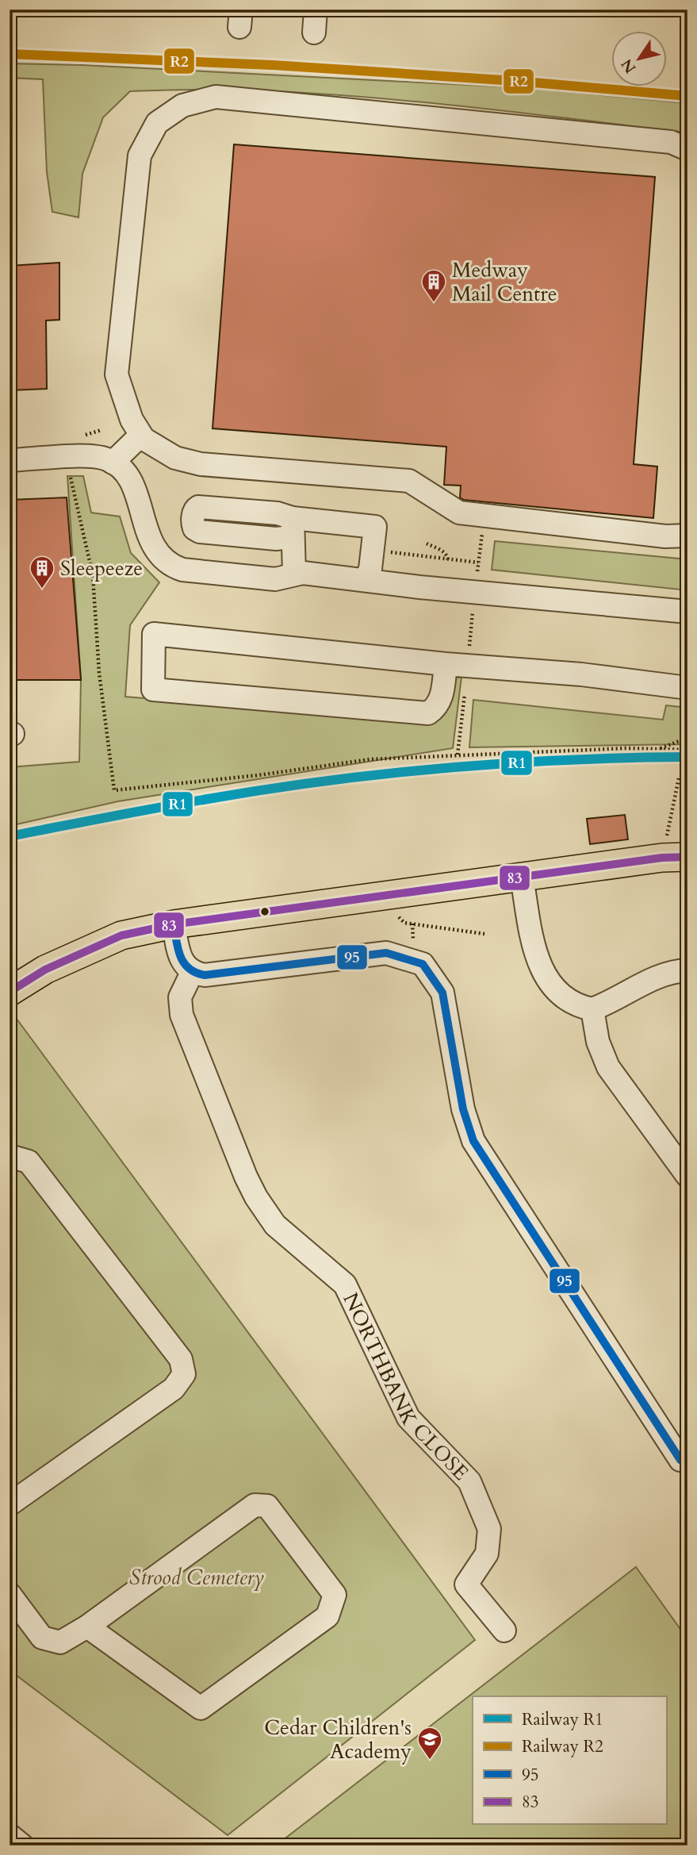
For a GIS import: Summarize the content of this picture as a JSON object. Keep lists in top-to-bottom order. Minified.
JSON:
{"streets":{"street":["NORTHBANK CLOSE"]},"parks":["Strood Cemetery"],"places":{"building":["Medway Mail Centre","Sleepeeze"],"school or university":["Cedar Children's Academy"]},"lines":["rail line R2","rail line R1","transit line 83","transit line 95"],"legend":["Railway R1","Railway R2","95","83"],"north":"bottom left"}
